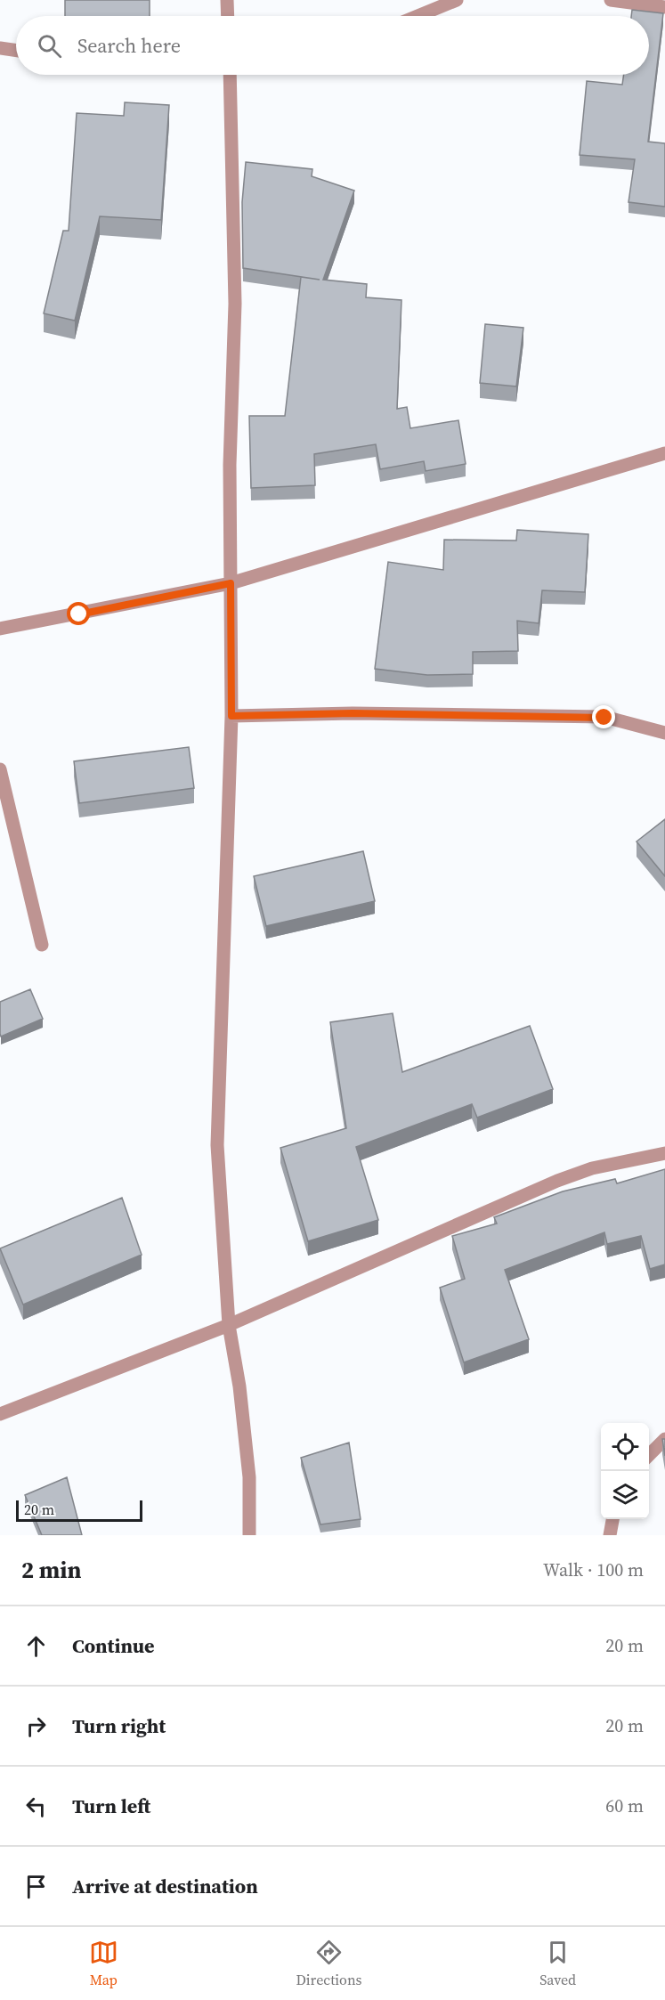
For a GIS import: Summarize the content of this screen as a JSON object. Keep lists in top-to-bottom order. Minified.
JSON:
{"scale_bar":"20 m","page":{"search":"Search here","scale":"20 m","heading":["2 min","Walk · 100 m"],"list":[["Continue","20 m"],["Turn right","20 m"],["Turn left","60 m"],"Arrive at destination"],"nav":["Map","Directions","Saved"]}}
